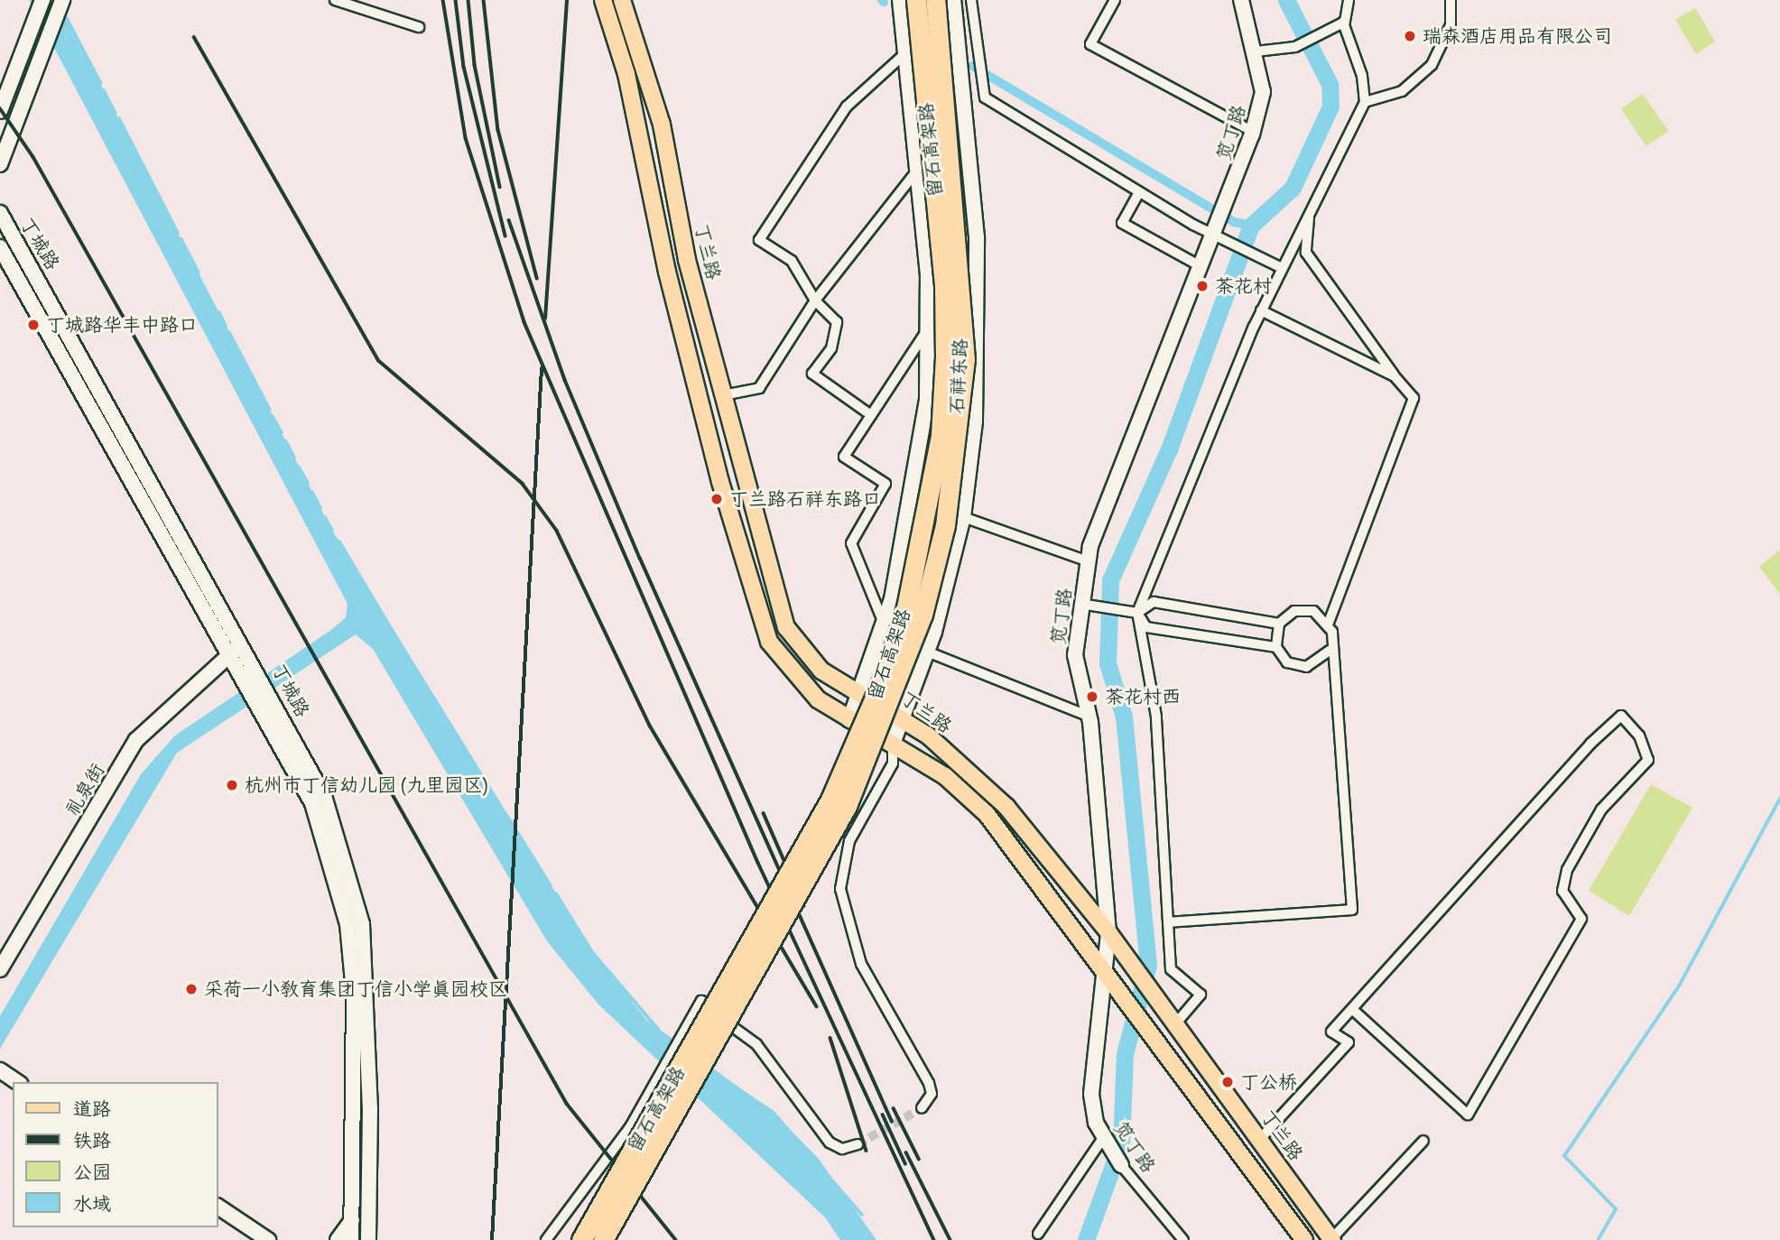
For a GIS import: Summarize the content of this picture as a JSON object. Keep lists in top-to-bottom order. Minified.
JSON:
{"streets":{"highway":["留石高架路"],"main road":["笕丁路","丁城路","丁兰路","石祥东路","礼泉街"]},"crossings":[["笕丁路","丁兰路"],["丁城路","礼泉街"],["丁兰路","石祥东路"]],"places":["瑞森酒店用品有限公司","茶花村","丁城路华丰中路口","丁兰路石祥东路口","茶花村西","杭州市丁信幼儿园 (九里园区)","采荷一小教育集团丁信小学真园校区","丁公桥"],"legend":["道路","铁路","公园","水域"]}
